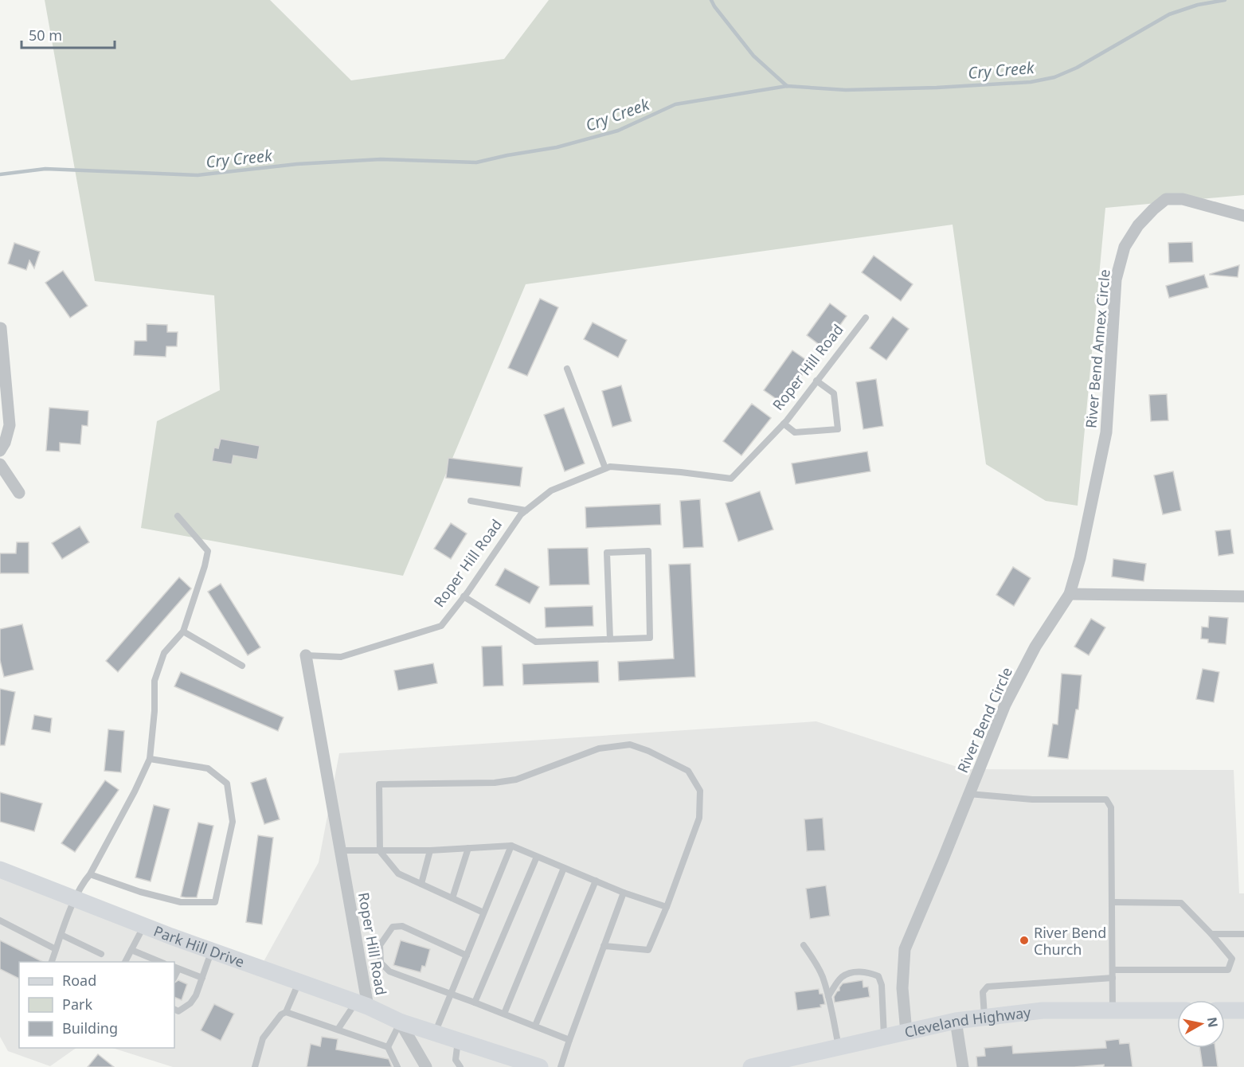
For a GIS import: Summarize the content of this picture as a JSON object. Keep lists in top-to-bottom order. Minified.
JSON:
{"streets":{"main road":["Park Hill Drive","Cleveland Highway"],"street":["River Bend Annex Circle","Roper Hill Road","River Bend Circle"]},"crossings":[["River Bend Annex Circle","River Bend Circle"],["Roper Hill Road","Park Hill Drive"],["River Bend Circle","Cleveland Highway"]],"water":["Cry Creek"],"places":["River Bend Church"],"legend":["Road","Park","Building"],"scale_bar":"50 m","north":"right"}
